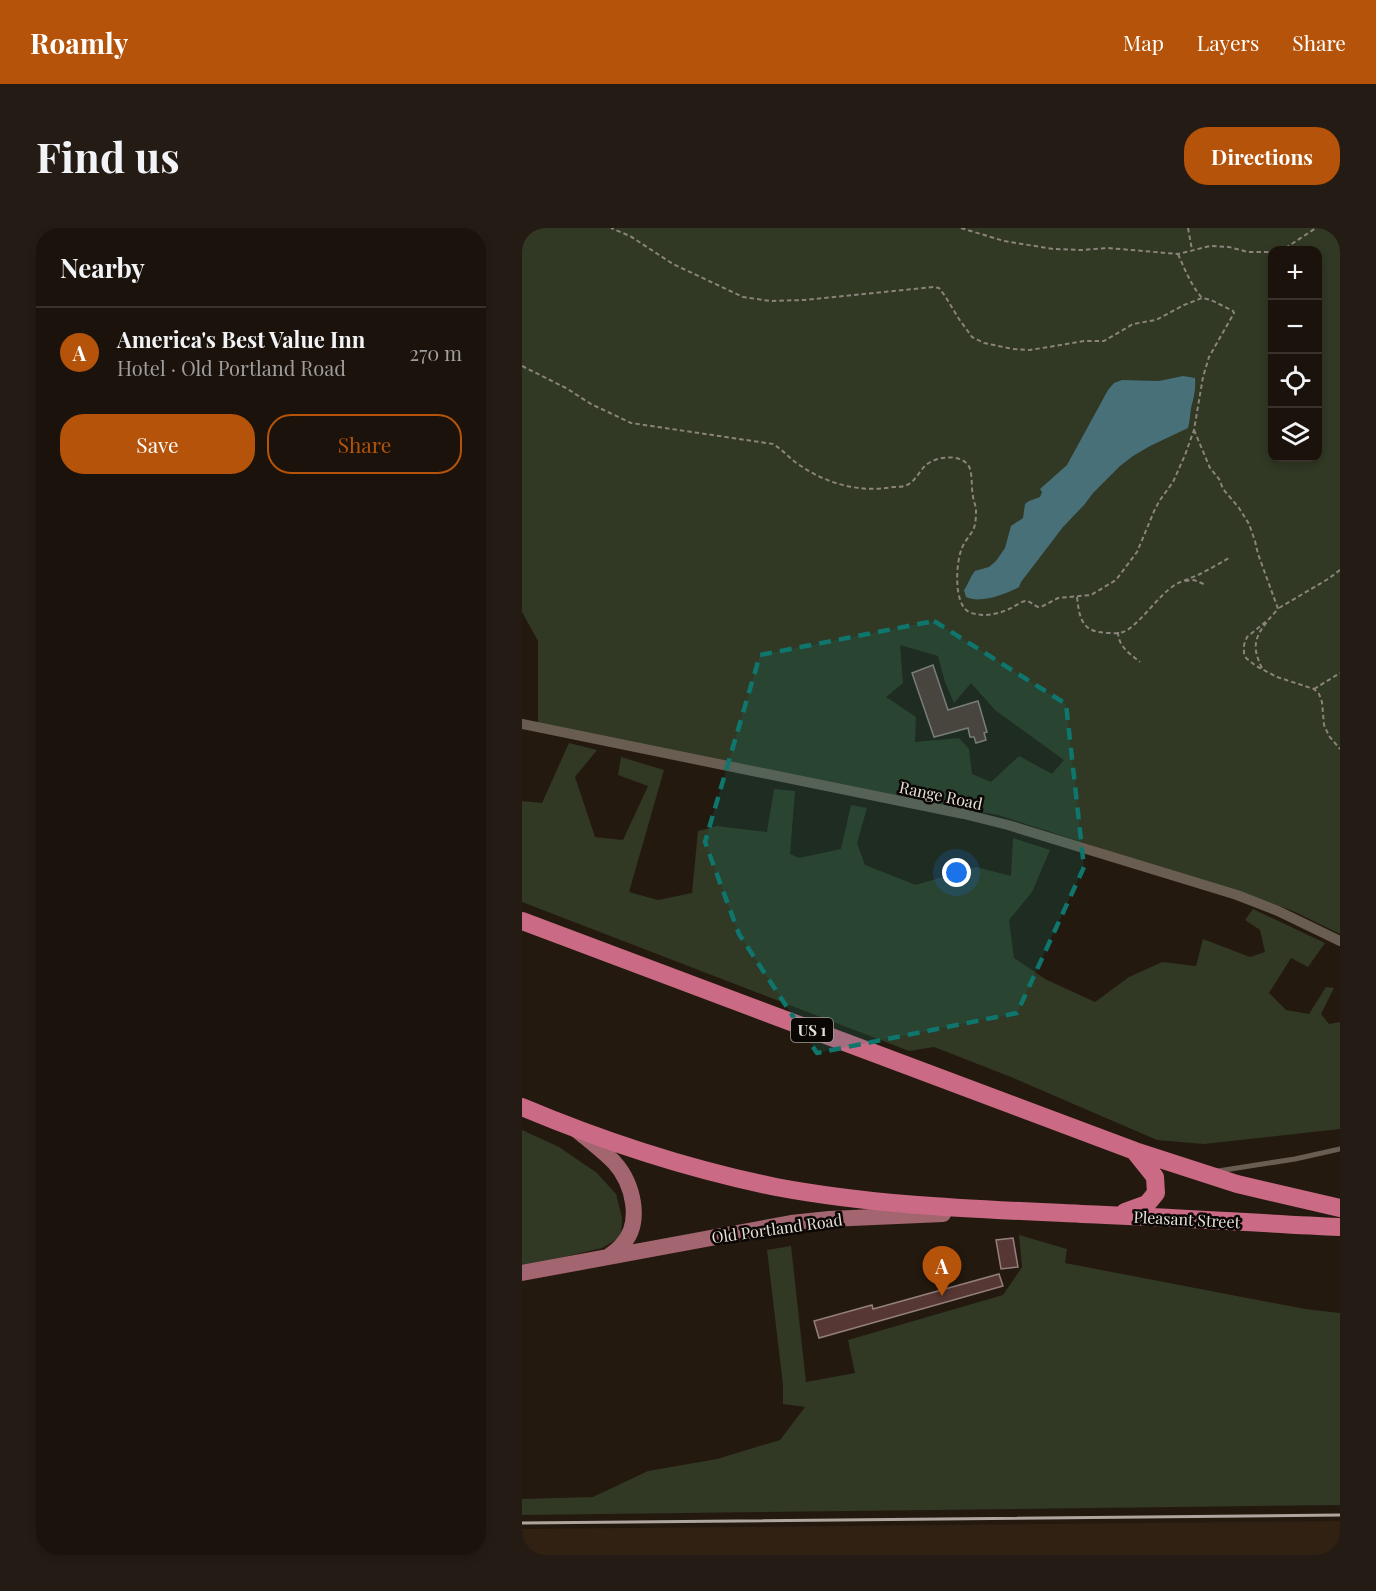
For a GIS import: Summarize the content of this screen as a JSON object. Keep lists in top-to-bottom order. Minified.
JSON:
{"streets":{"highway":["US 1","Pleasant Street"],"main road":["Old Portland Road"],"street":["Range Road"]},"crossings":[["Pleasant Street","Old Portland Road"]],"page":{"header":"Roamly","nav":["Map","Layers","Share"],"buttons":["Directions",["Save","Share"]],"title":"Find us","heading":"Nearby","map_buttons":["+","−"],"list":[{"mark":"A","name":"America's Best Value Inn","note":"Hotel · Old Portland Road","value":"270 m"}],"pins":"A"}}
